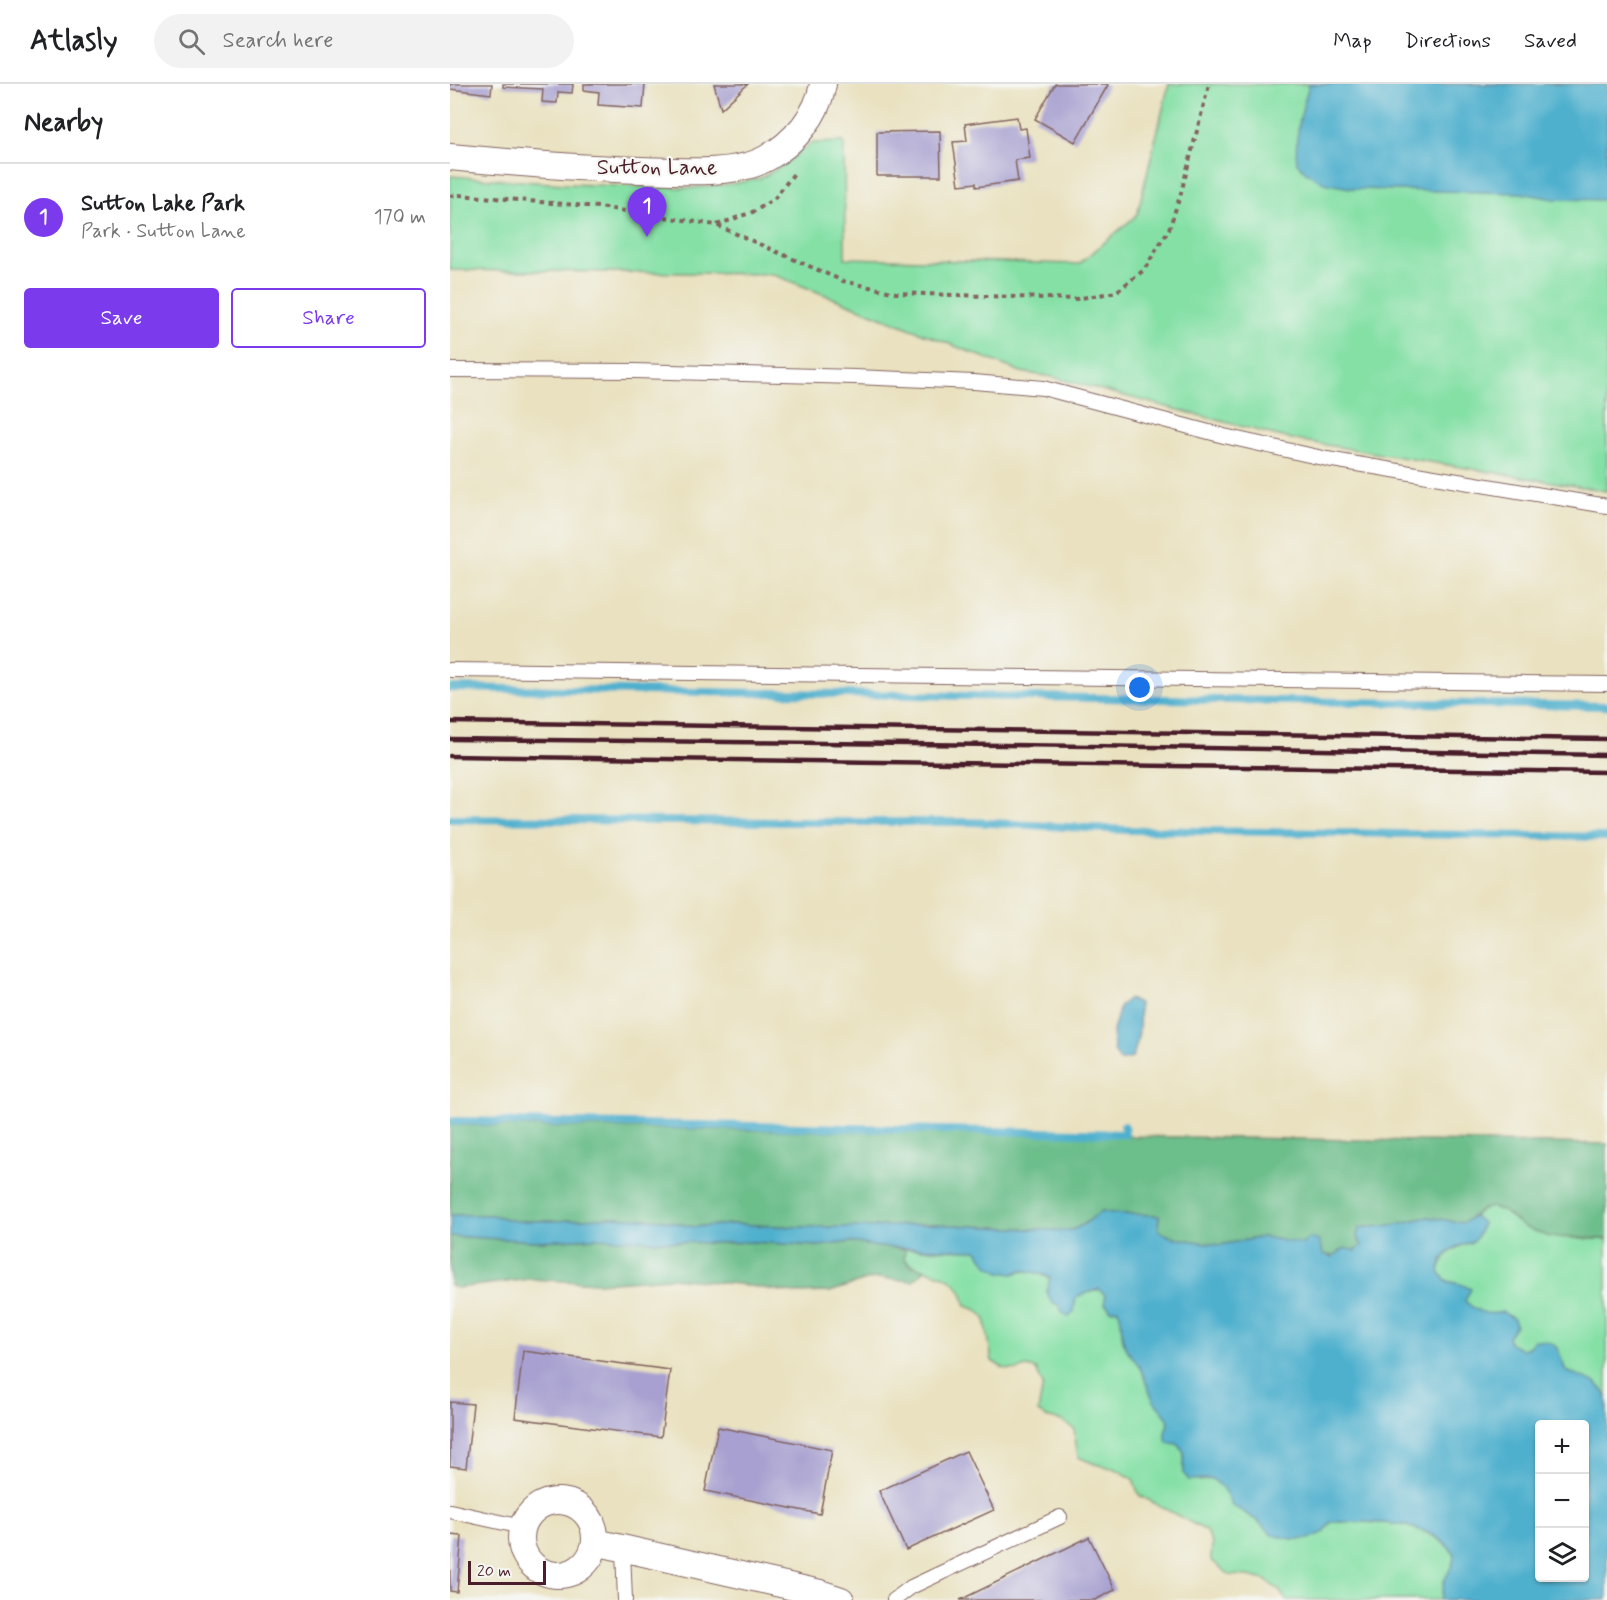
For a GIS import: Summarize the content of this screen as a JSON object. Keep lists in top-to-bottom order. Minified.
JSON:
{"streets":{"street":["Sutton Lane"]},"scale_bar":"20 m","page":{"header":"Atlasly","search":"Search here","nav":["Map","Directions","Saved"],"heading":"Nearby","list":[{"mark":"1","name":"Sutton Lake Park","note":"Park · Sutton Lane","value":"170 m"}],"pins":"1","buttons":["Save","Share"],"map_buttons":["+","−"],"scale":"20 m"}}
